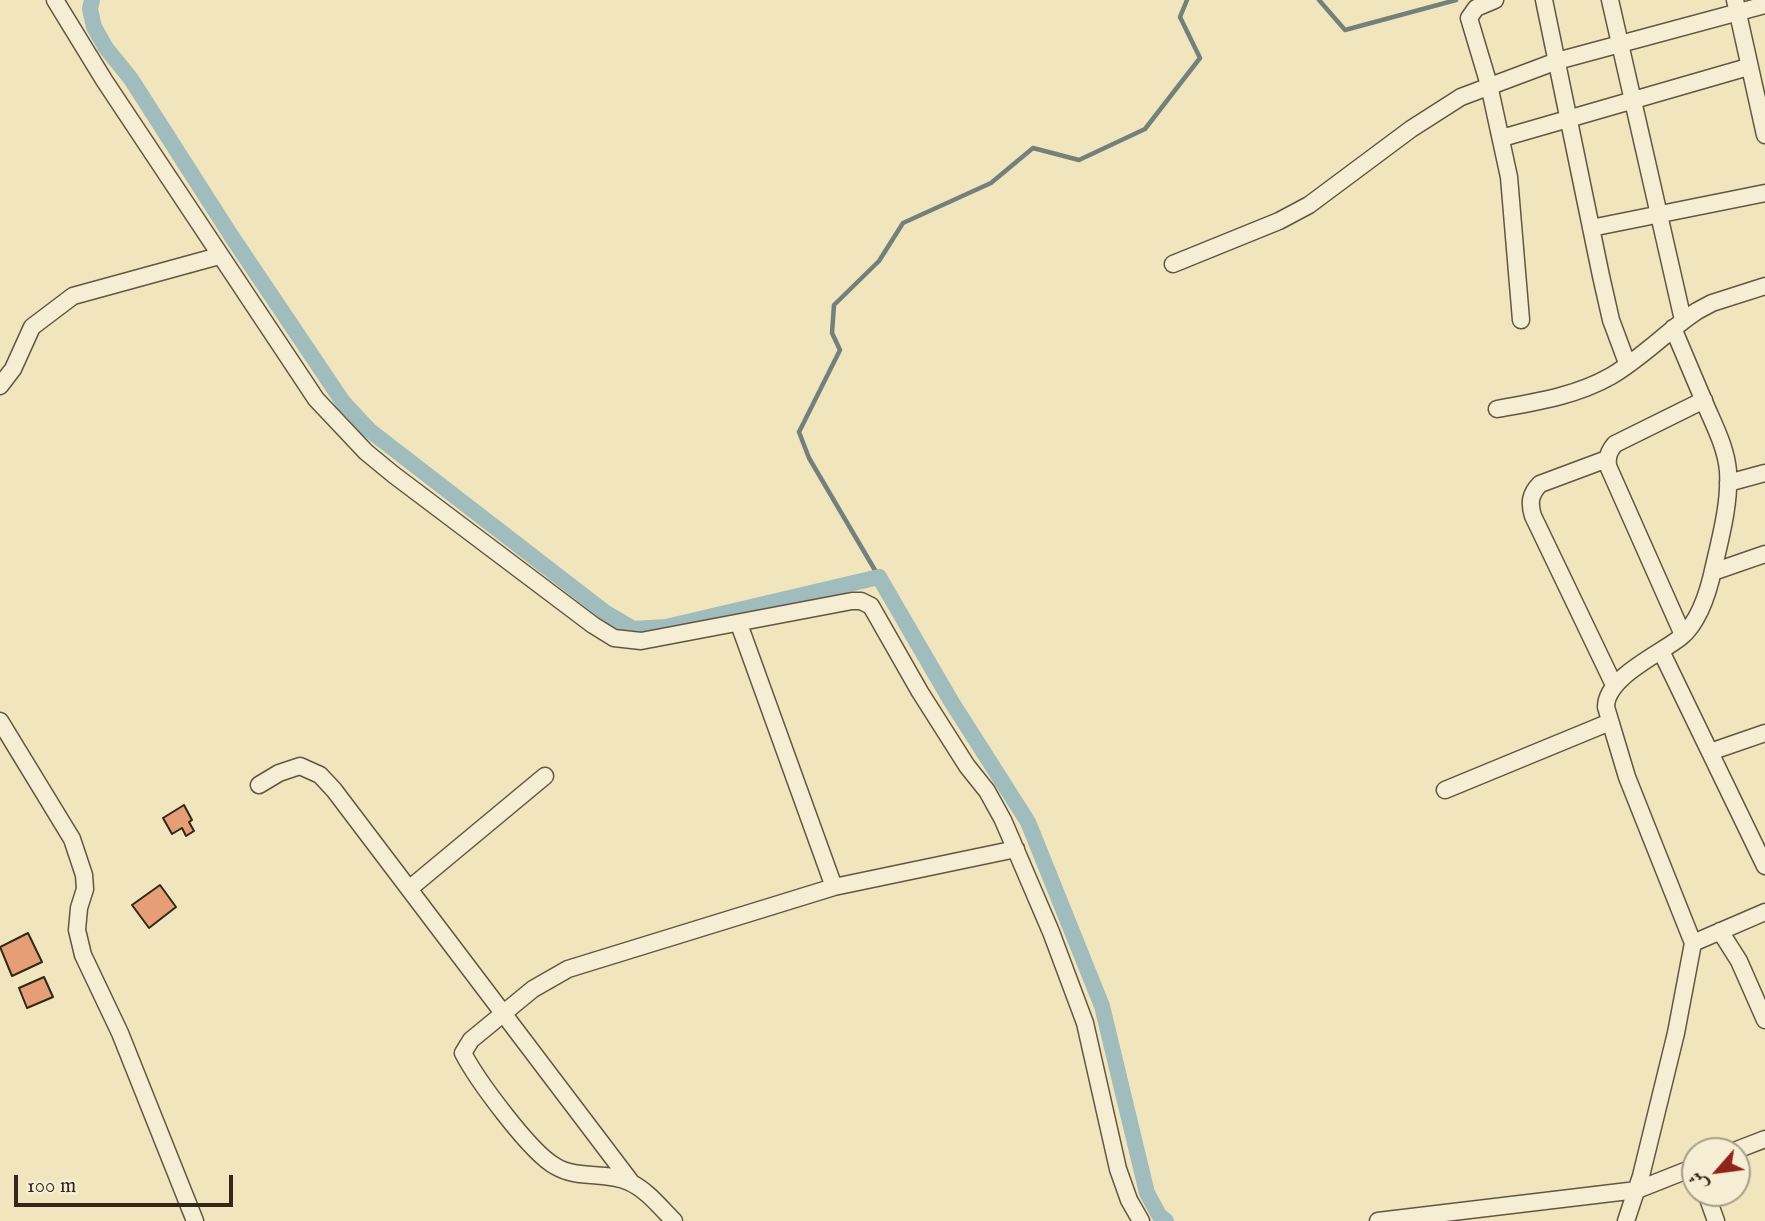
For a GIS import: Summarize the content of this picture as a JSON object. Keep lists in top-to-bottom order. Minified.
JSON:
{"scale_bar":"100 m","north":"bottom left"}
